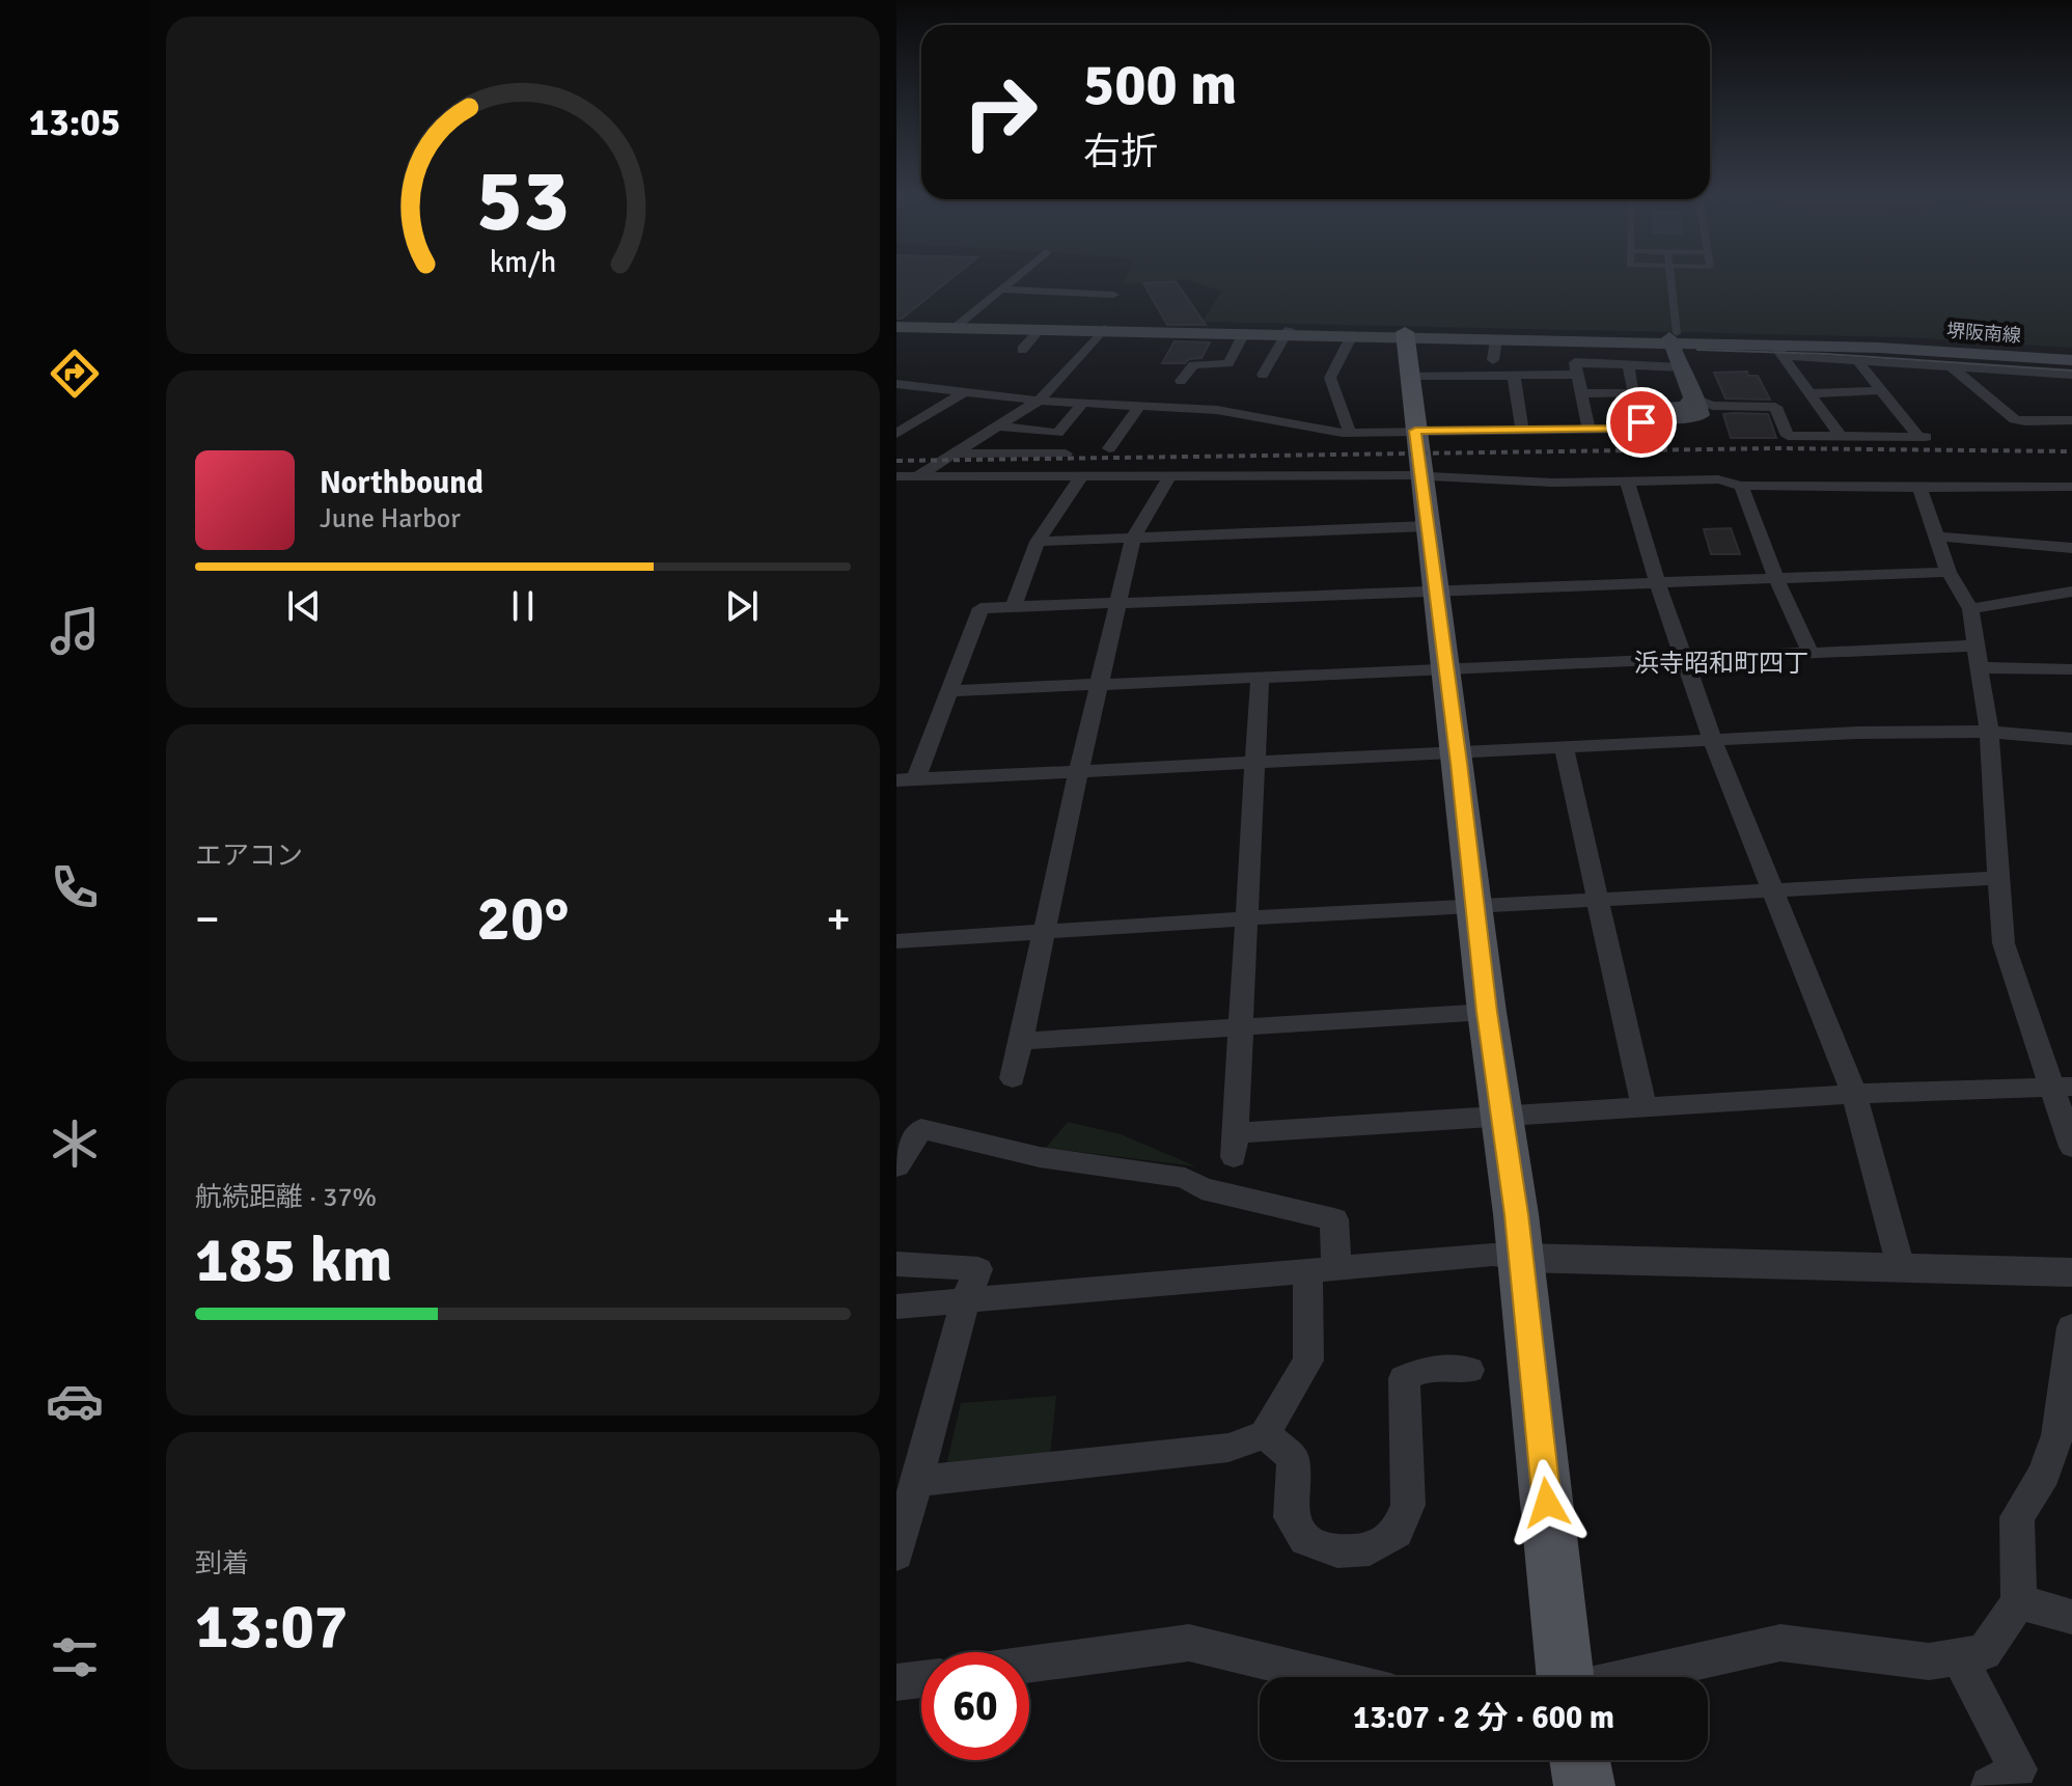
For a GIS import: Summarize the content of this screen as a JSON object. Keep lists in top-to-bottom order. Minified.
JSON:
{"streets":{"main road":["堺阪南線"]},"districts":["浜寺昭和町四丁"],"page":{"tabs":"13:05","turn":["500 m","右折"],"song":["Northbound","June Harbor"],"tile":["エアコン",["航続距離 · 37%","185 km"],["到着","13:07"]],"heat":["−","20°","+"],"limit":"60","trip":"13:07 · 2 分 · 600 m","gauge":["53","km/h"]}}
